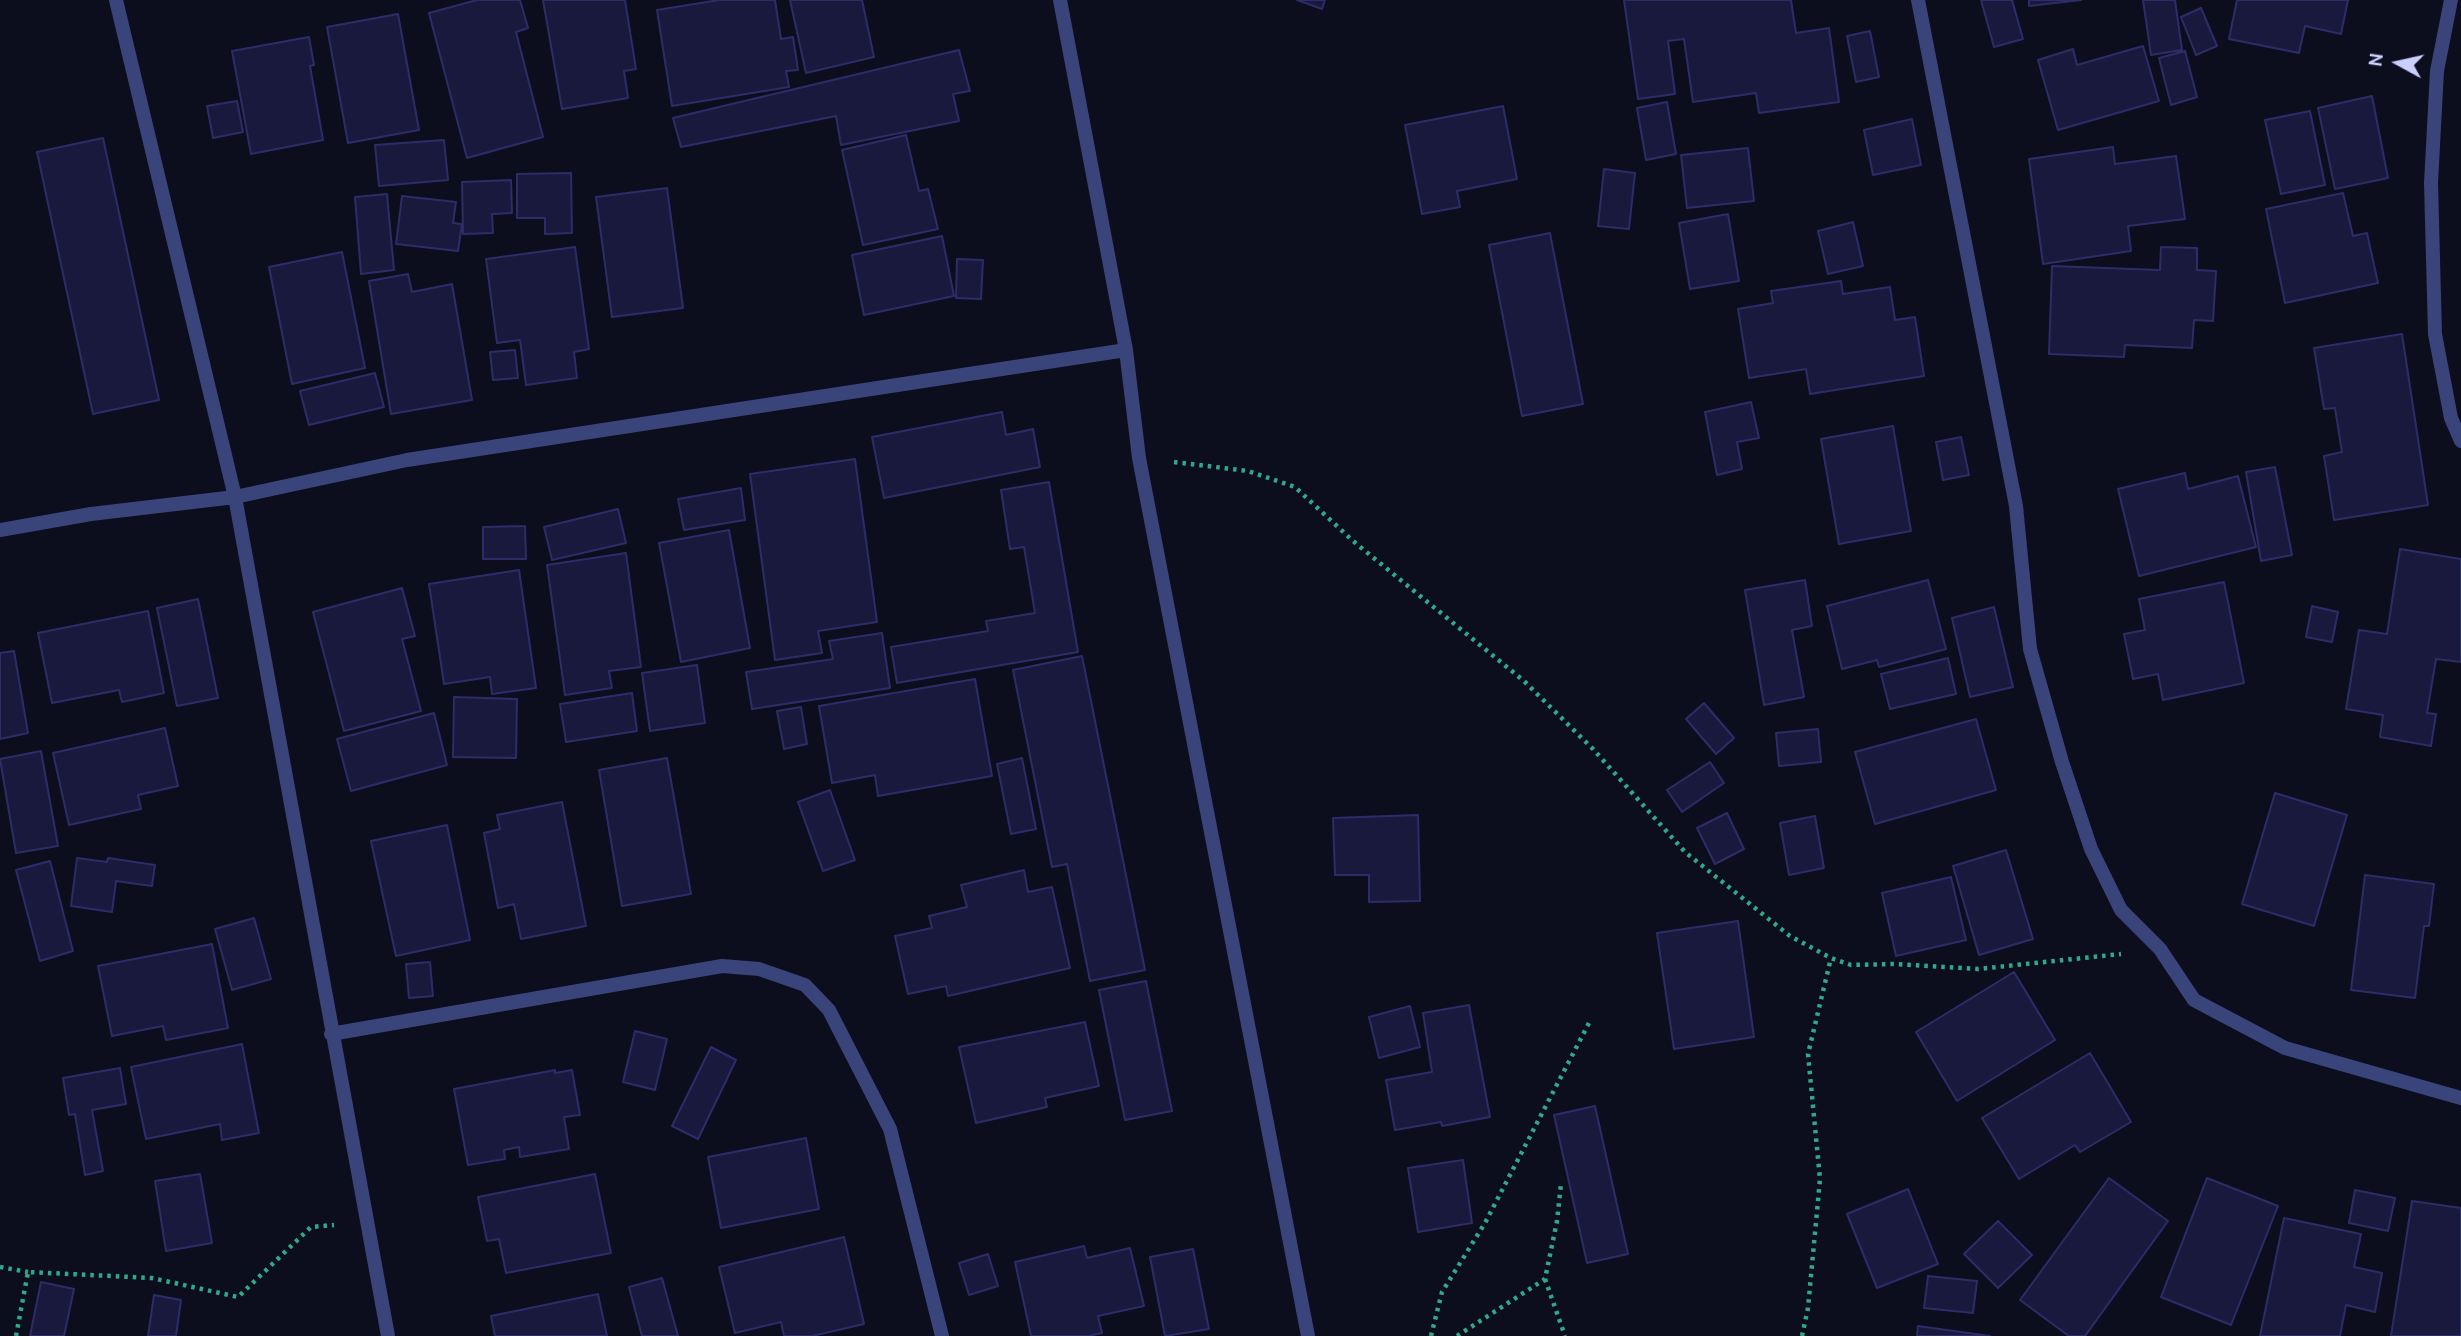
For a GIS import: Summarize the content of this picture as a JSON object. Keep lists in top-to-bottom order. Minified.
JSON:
{"north":"left"}
